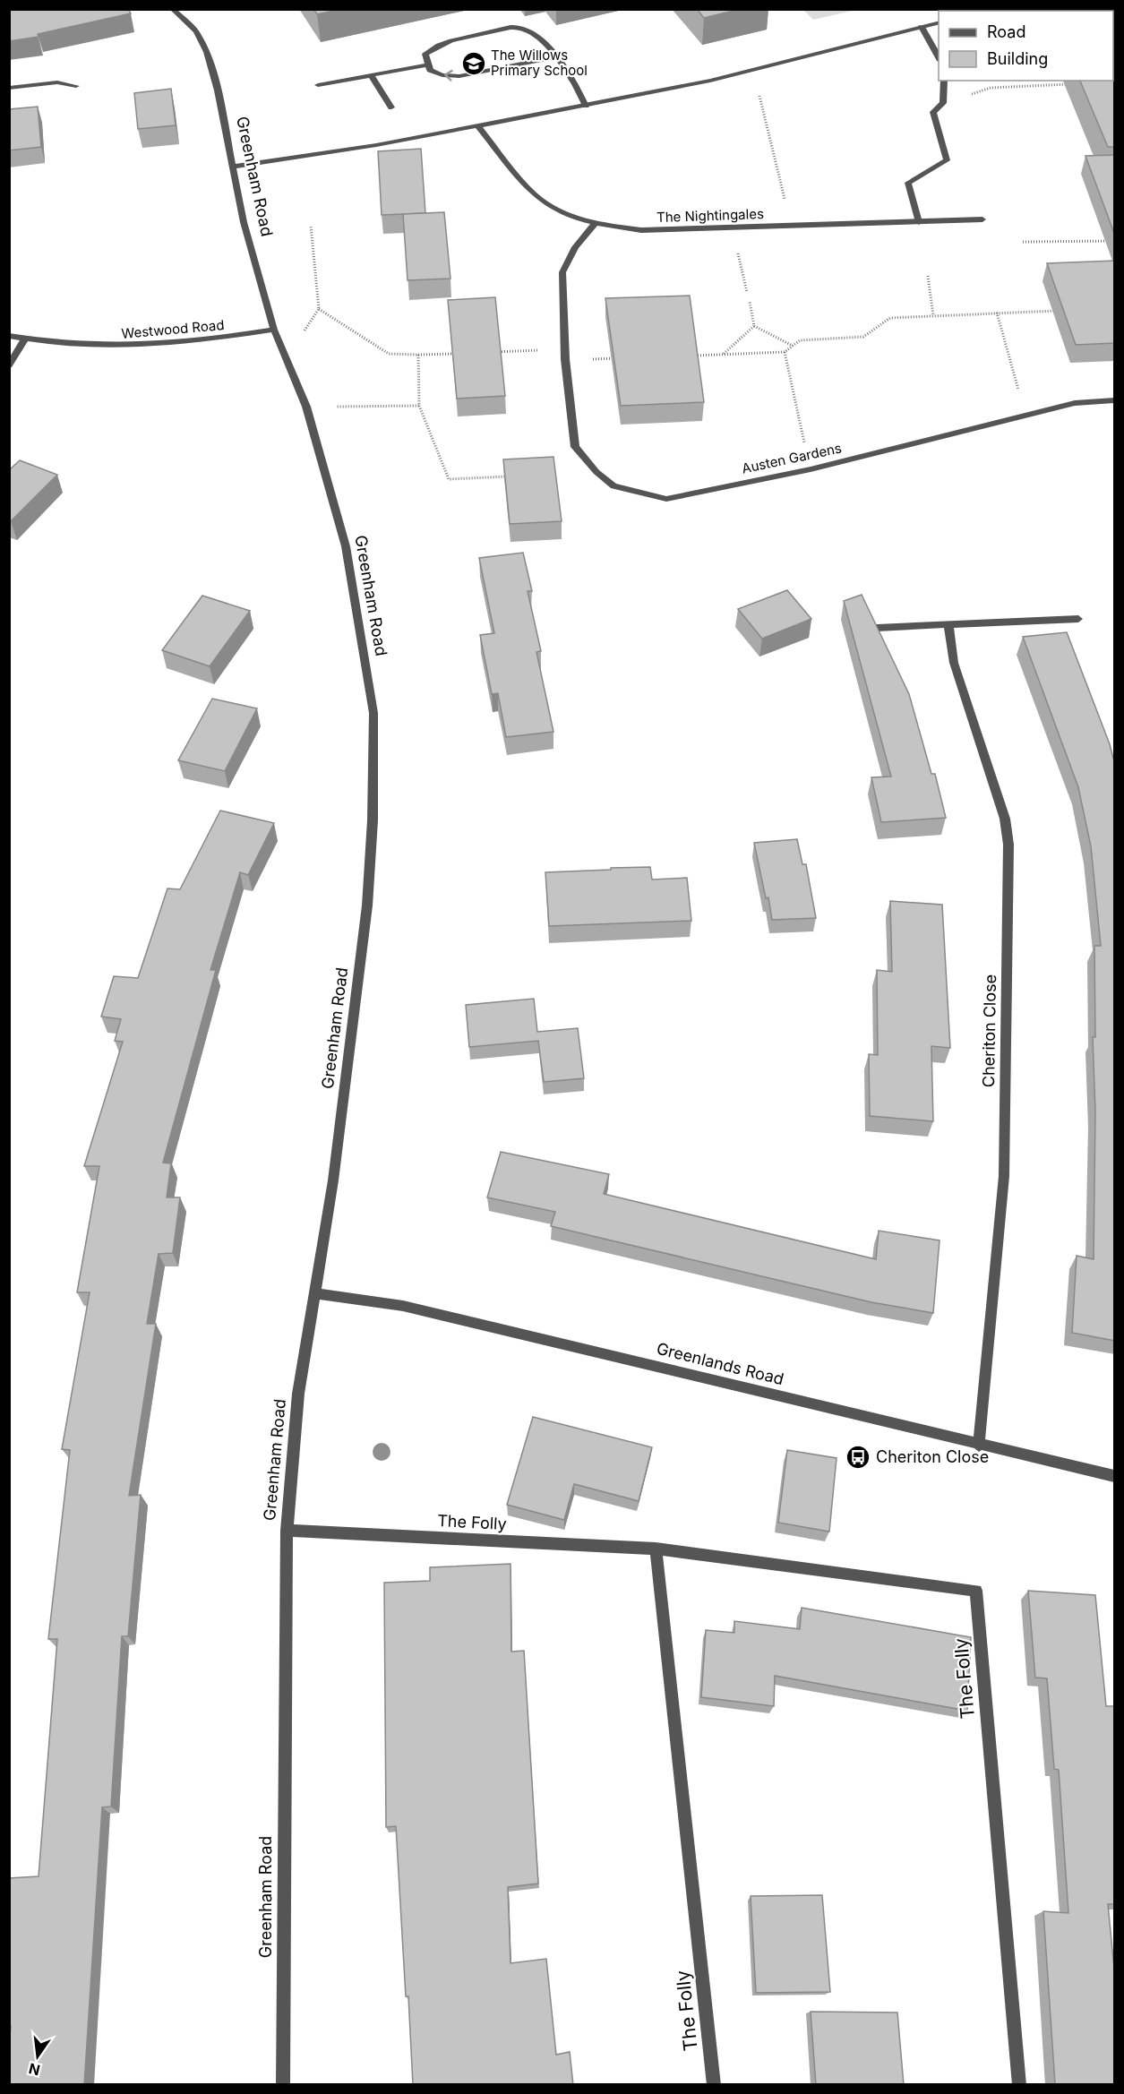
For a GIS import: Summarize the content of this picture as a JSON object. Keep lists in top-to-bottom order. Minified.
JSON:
{"streets":{"street":["Greenham Road","The Nightingales","Westwood Road","Austen Gardens","Cheriton Close","Greenlands Road","The Folly"]},"crossings":[["Greenham Road","Westwood Road"],["Greenham Road","Greenlands Road"],["Greenham Road","The Folly"],["The Nightingales","Austen Gardens"],["Cheriton Close","Greenlands Road"]],"places":{"school or university":["The Willows Primary School"],"bus stop":["Cheriton Close"]},"legend":["Road","Building"],"north":"bottom"}
